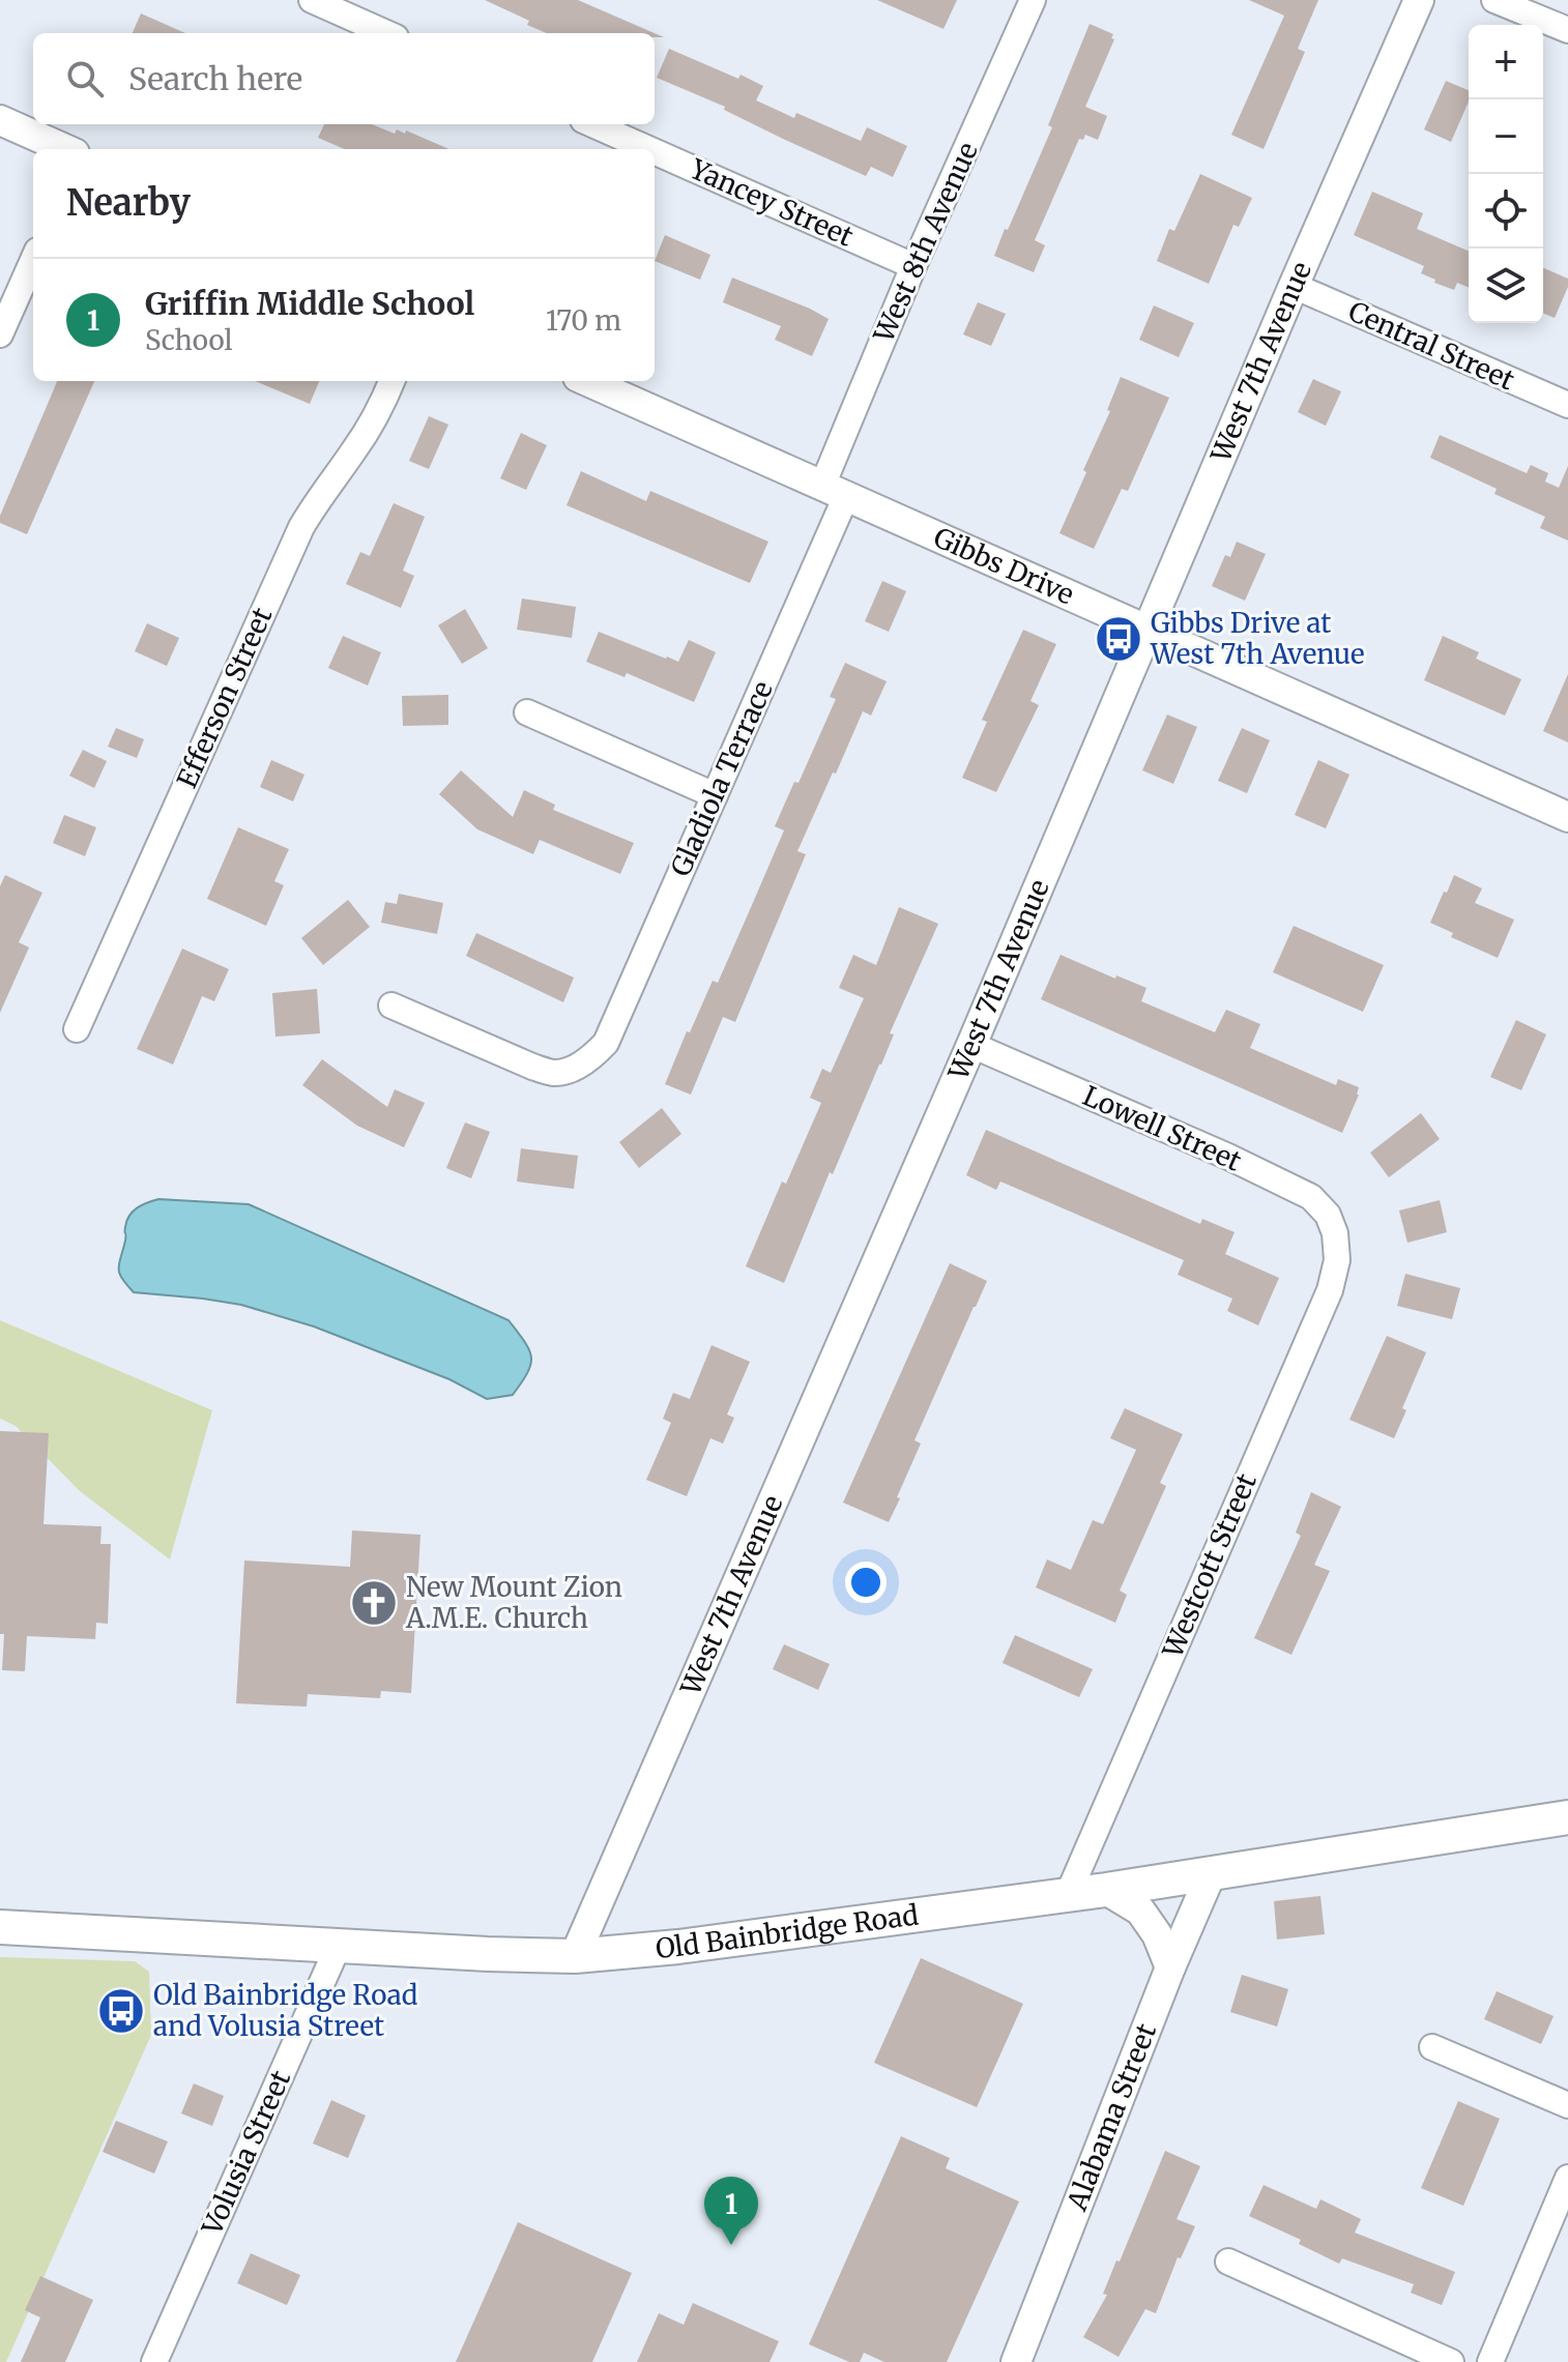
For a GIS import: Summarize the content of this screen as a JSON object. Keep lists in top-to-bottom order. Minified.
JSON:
{"streets":{"main road":["Old Bainbridge Road"],"street":["Yancey Street","West 8th Avenue","Central Street","West 7th Avenue","Gibbs Drive","Efferson Street","Gladiola Terrace","Lowell Street","Westcott Street","Alabama Street","Volusia Street"]},"crossings":[["Yancey Street","West 8th Avenue"],["West 8th Avenue","Gibbs Drive"],["West 8th Avenue","Gladiola Terrace"],["Central Street","West 7th Avenue"],["West 7th Avenue","Gibbs Drive"],["West 7th Avenue","Lowell Street"],["West 7th Avenue","Old Bainbridge Road"],["Gibbs Drive","Gladiola Terrace"],["Lowell Street","Westcott Street"],["Westcott Street","Old Bainbridge Road"],["Old Bainbridge Road","Alabama Street"],["Old Bainbridge Road","Volusia Street"]],"places":{"bus stop":["Gibbs Drive at West 7th Avenue","Old Bainbridge Road and Volusia Street"],"church":["New Mount Zion A.M.E. Church"]},"page":{"map_buttons":["+","−"],"search":"Search here","heading":"Nearby","list":[{"mark":"1","name":"Griffin Middle School","note":"School","value":"170 m"}],"pins":"1"}}
